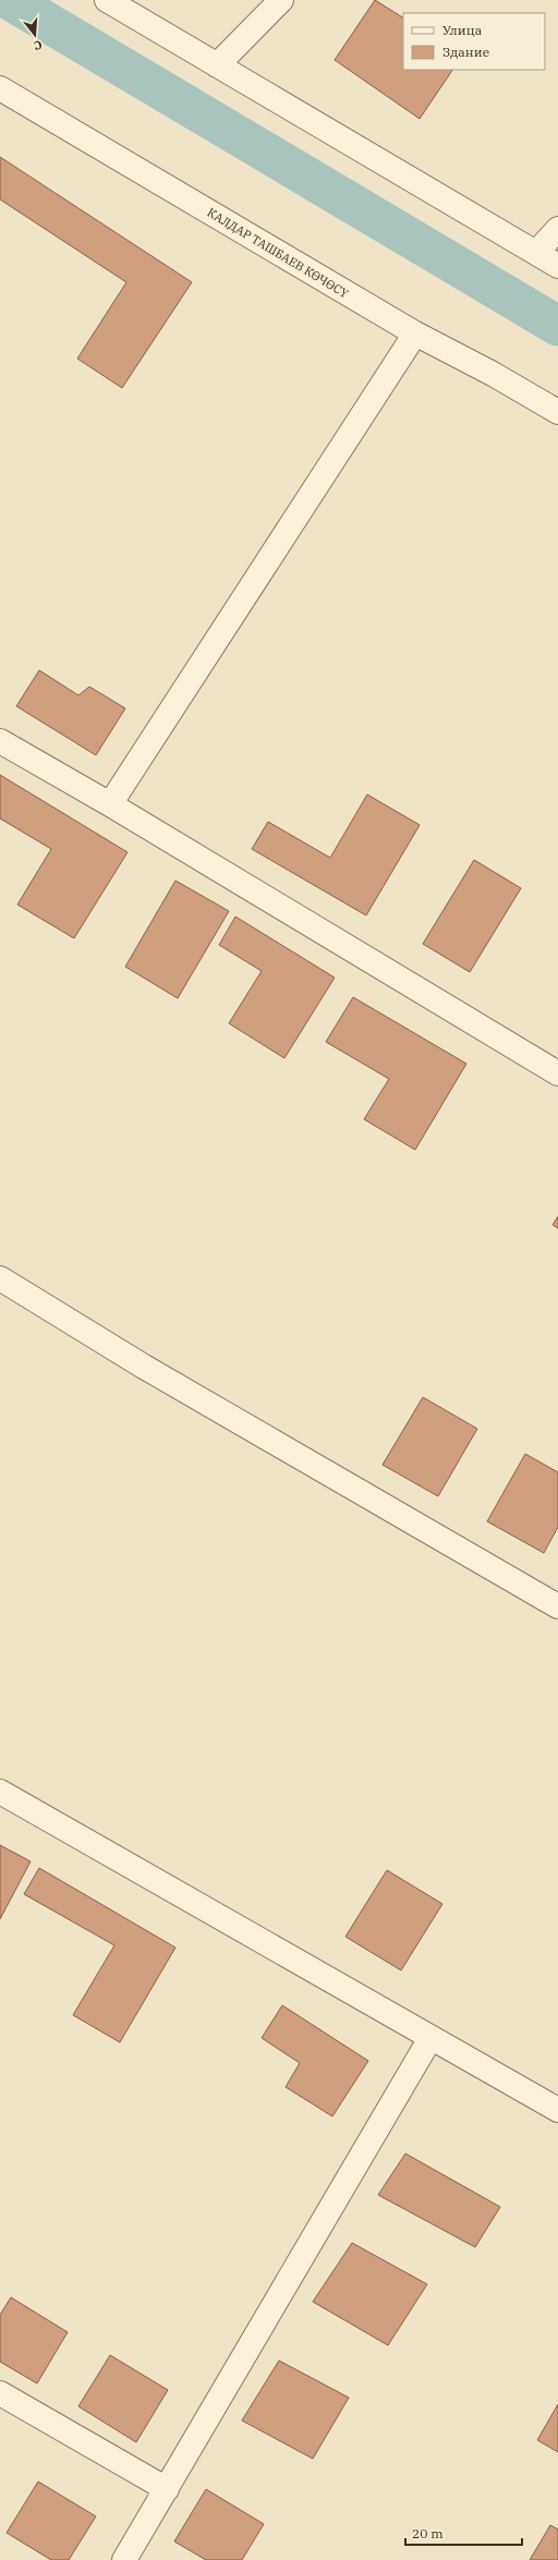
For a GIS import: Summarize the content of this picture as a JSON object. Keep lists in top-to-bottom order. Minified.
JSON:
{"streets":{"street":["КАЛДАР ТАШБАЕВ КӨЧӨСҮ"]},"legend":["Улица","Здание"],"scale_bar":"20 m","north":"bottom"}
